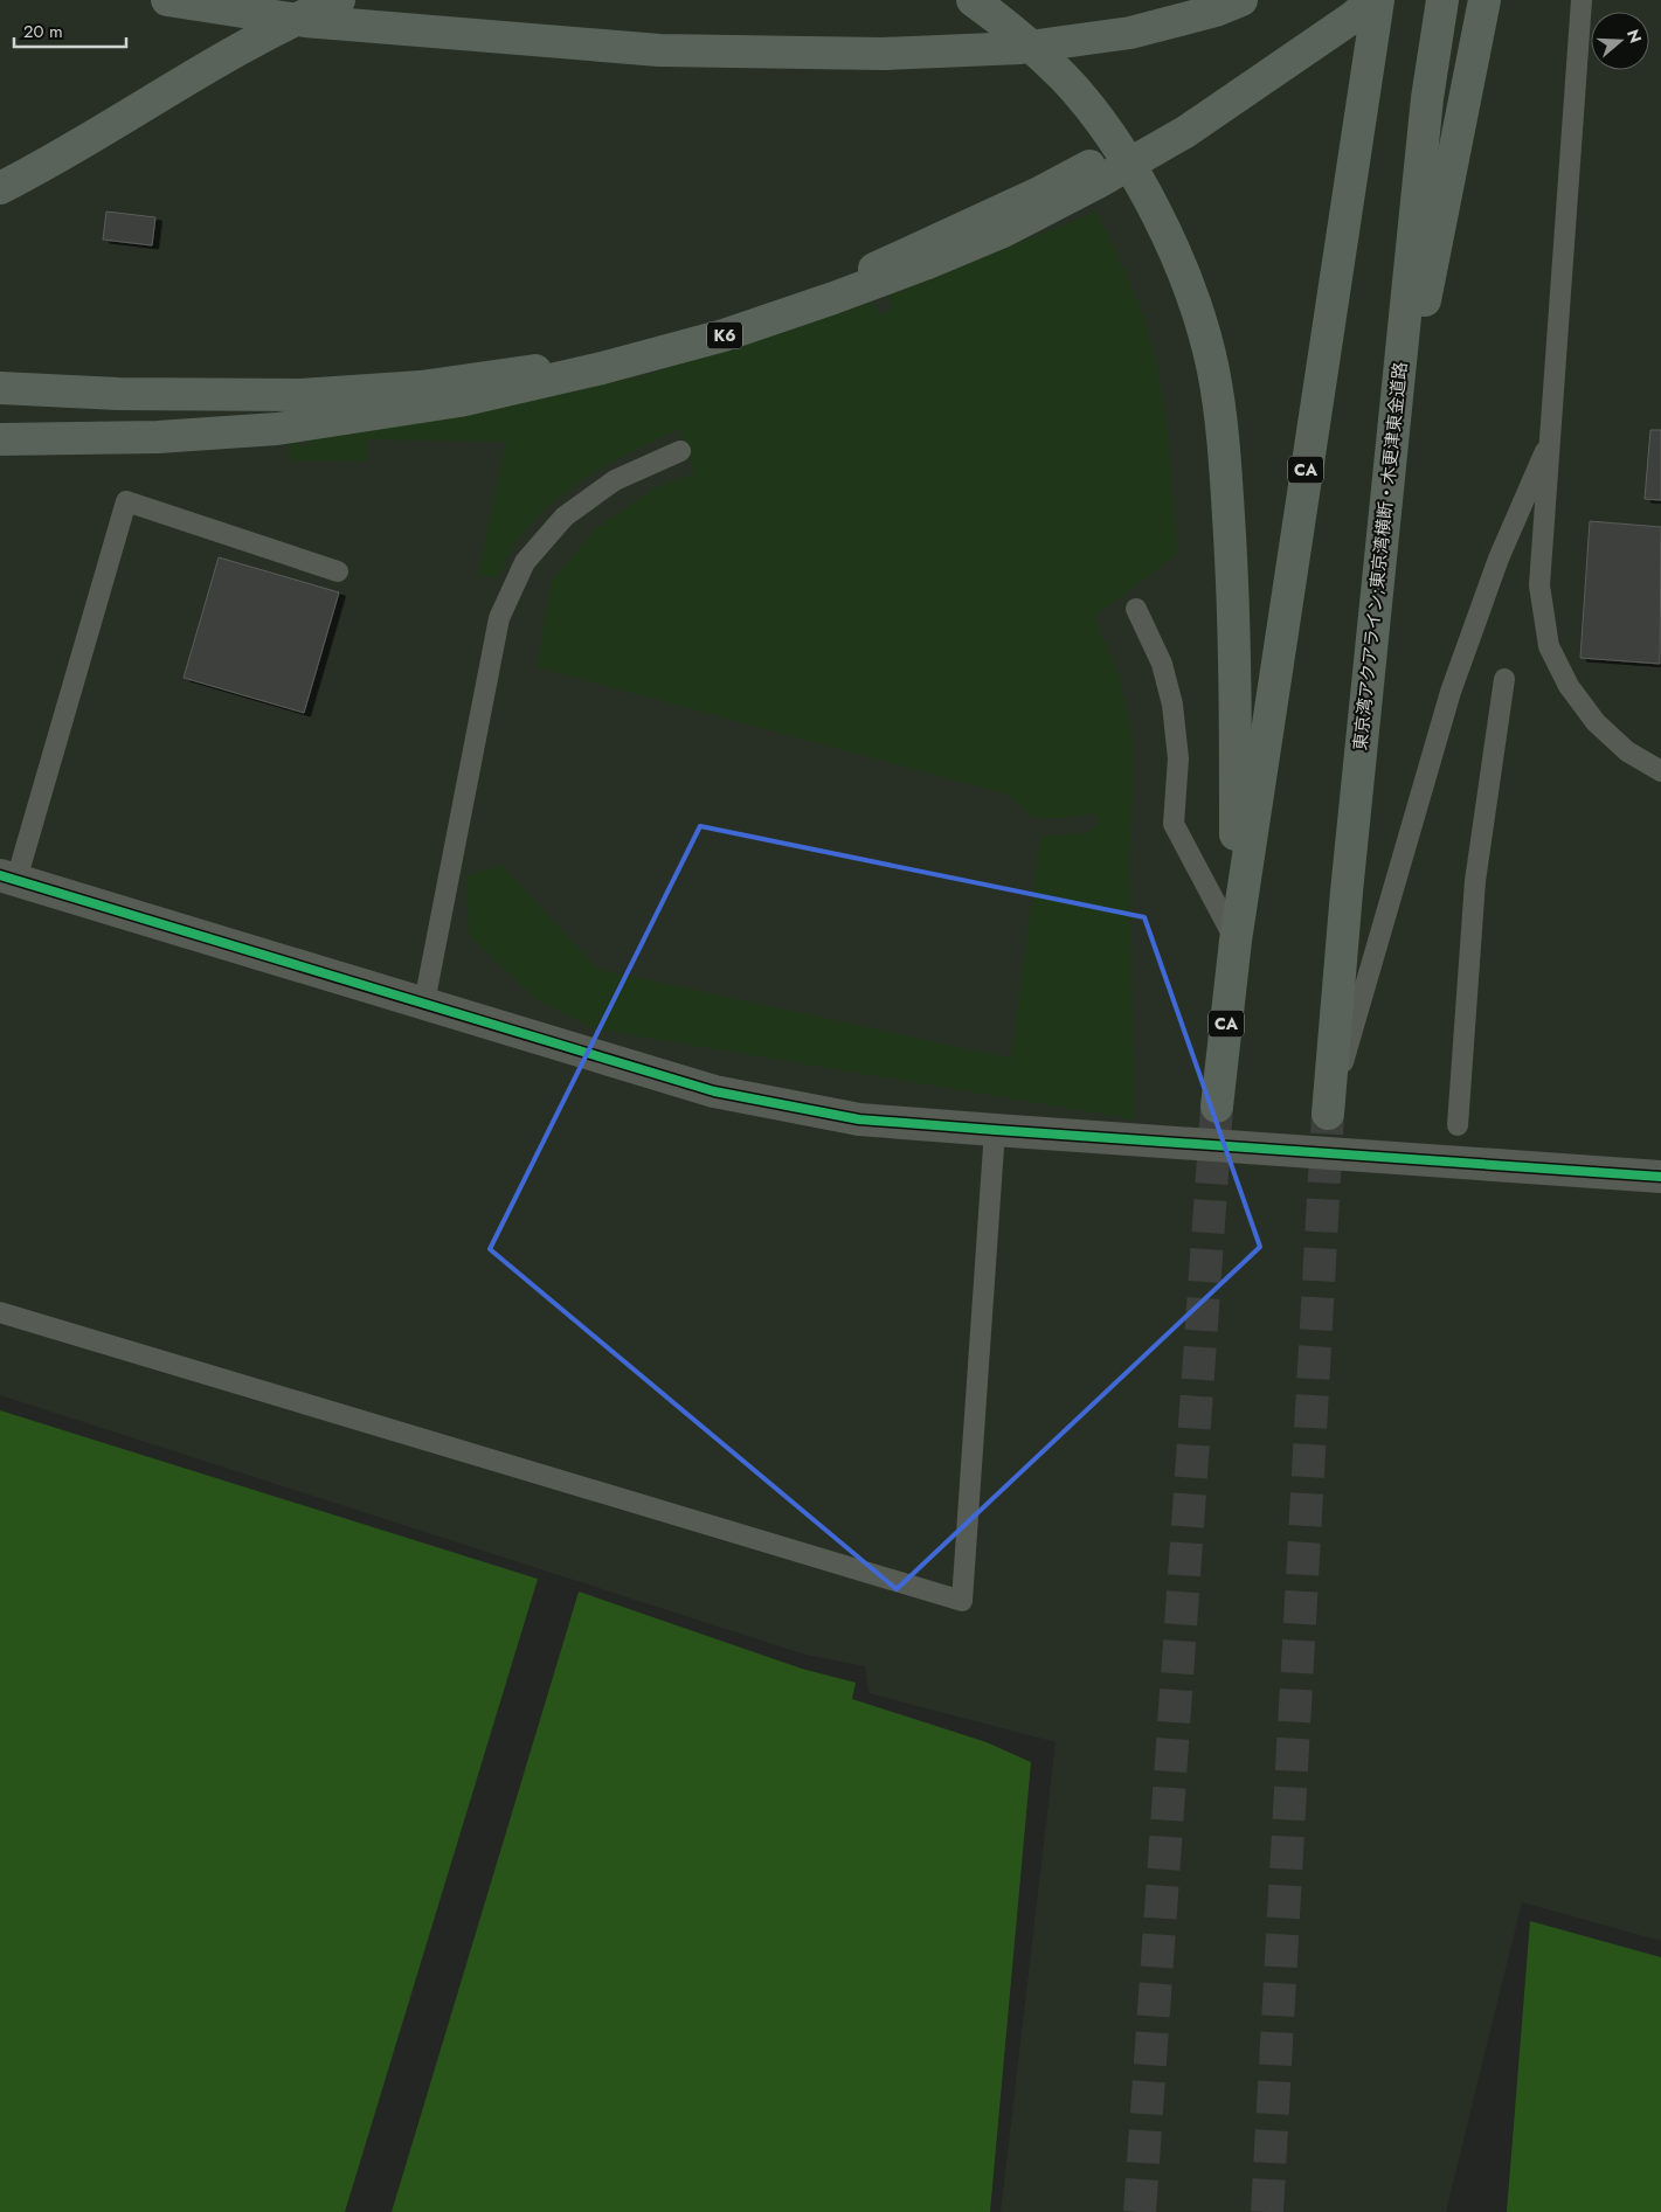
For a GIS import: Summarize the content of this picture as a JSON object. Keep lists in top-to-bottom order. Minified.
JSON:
{"streets":{"highway":["K6","CA","東京湾アクアライン;東京湾横断・木更津東金道路"]},"scale_bar":"20 m","north":"right"}
